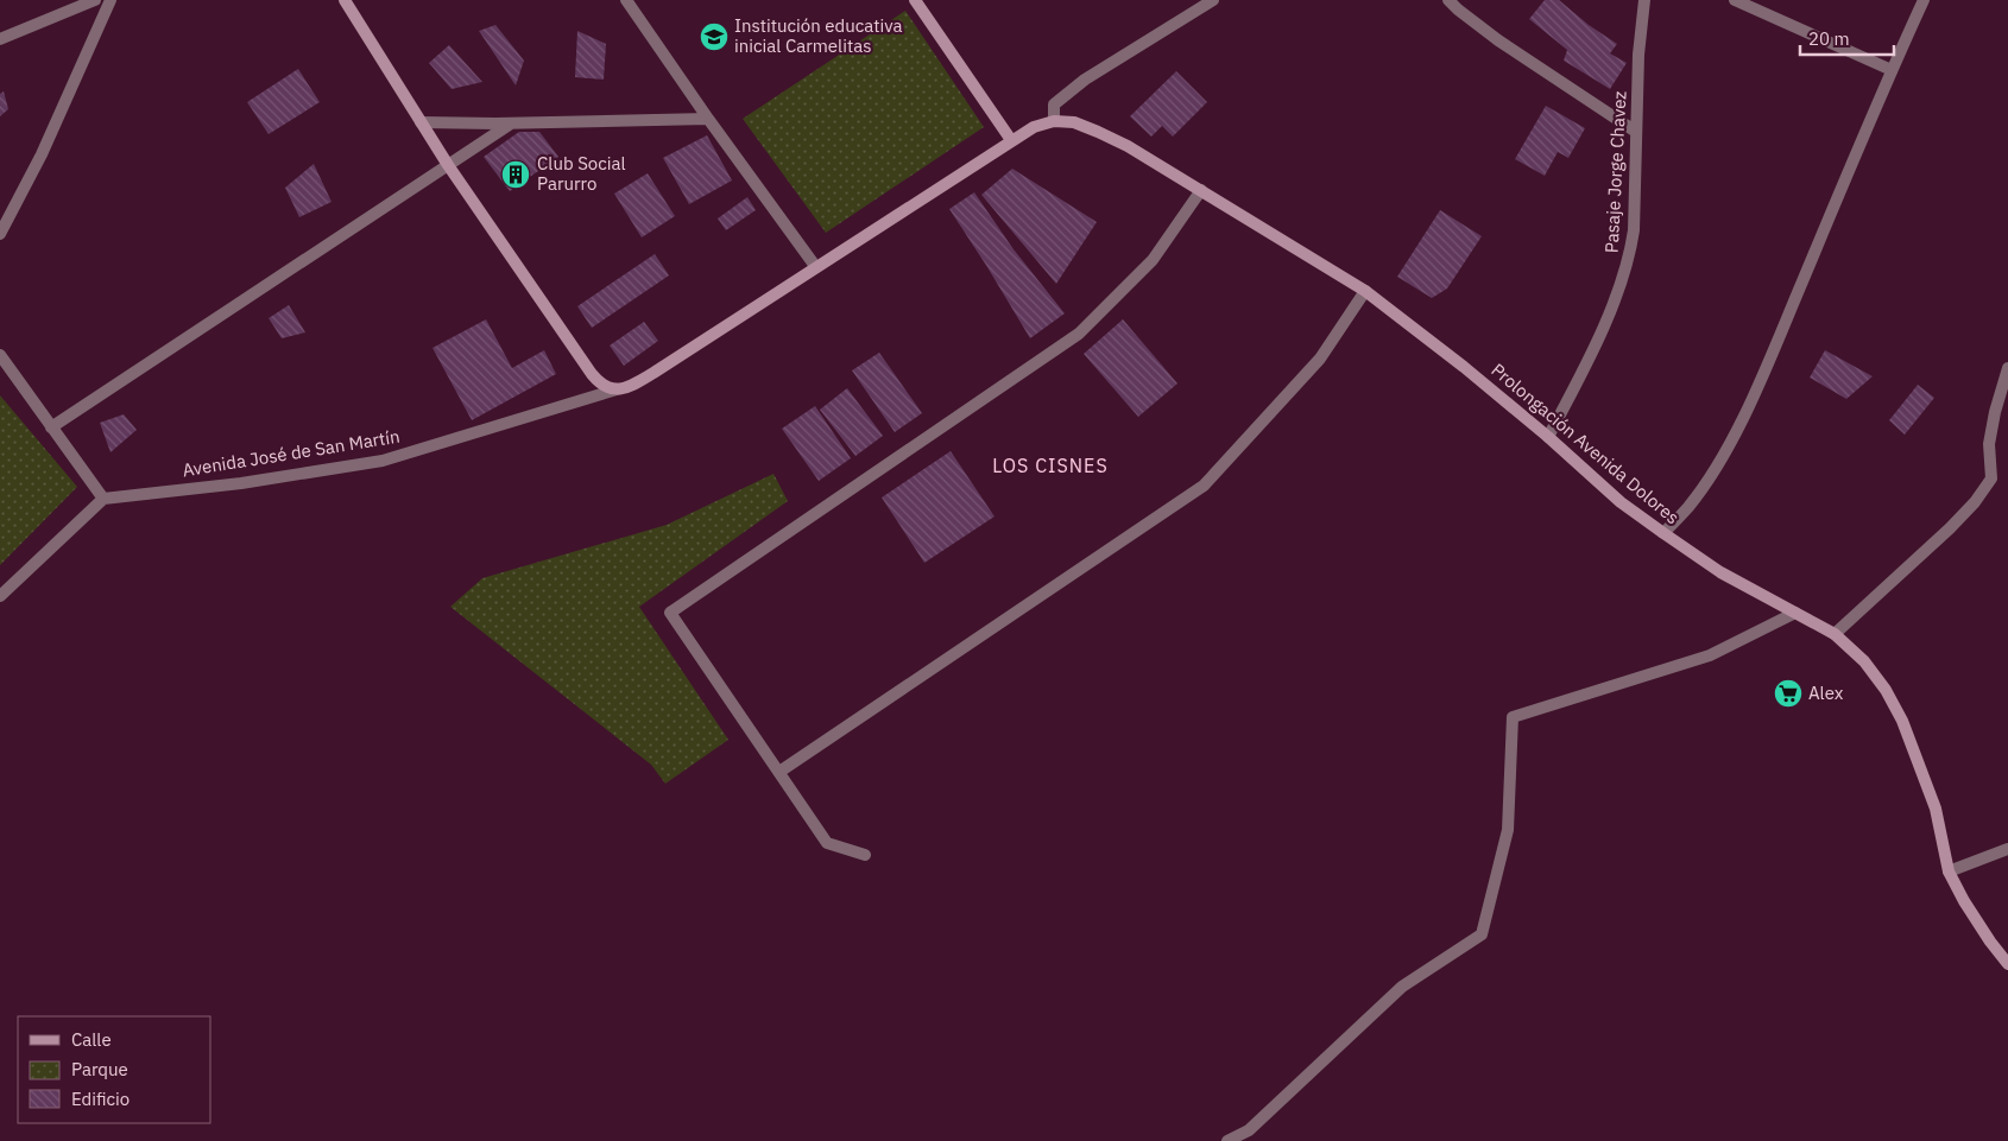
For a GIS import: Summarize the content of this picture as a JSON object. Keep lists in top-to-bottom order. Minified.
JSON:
{"streets":{"main road":["Prolongación Avenida Dolores"],"street":["Pasaje Jorge Chavez","Avenida José de San Martín"]},"crossings":[["Pasaje Jorge Chavez","Prolongación Avenida Dolores"]],"districts":["LOS CISNES"],"places":{"school or university":["Institución educativa inicial Carmelitas"],"building":["Club Social Parurro"],"supermarket":["Alex"]},"legend":["Calle","Parque","Edificio"],"scale_bar":"20 m"}
